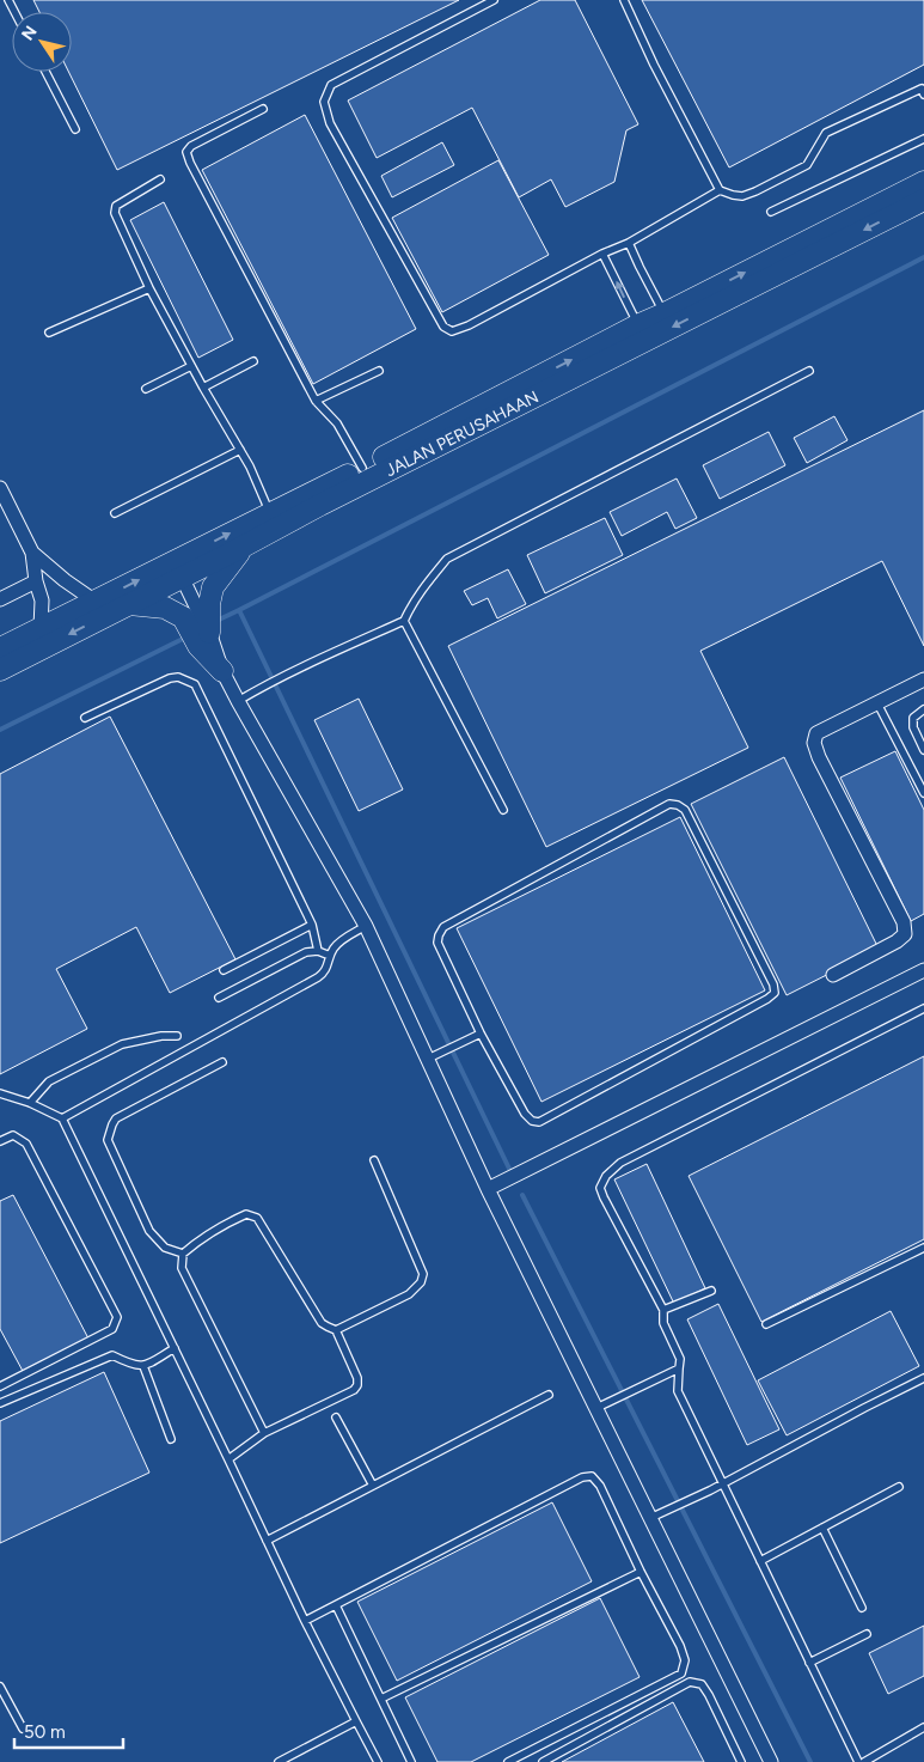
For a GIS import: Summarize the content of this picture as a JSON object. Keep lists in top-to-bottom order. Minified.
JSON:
{"streets":{"main road":["JALAN PERUSAHAAN"]},"scale_bar":"50 m","north":"top left"}
